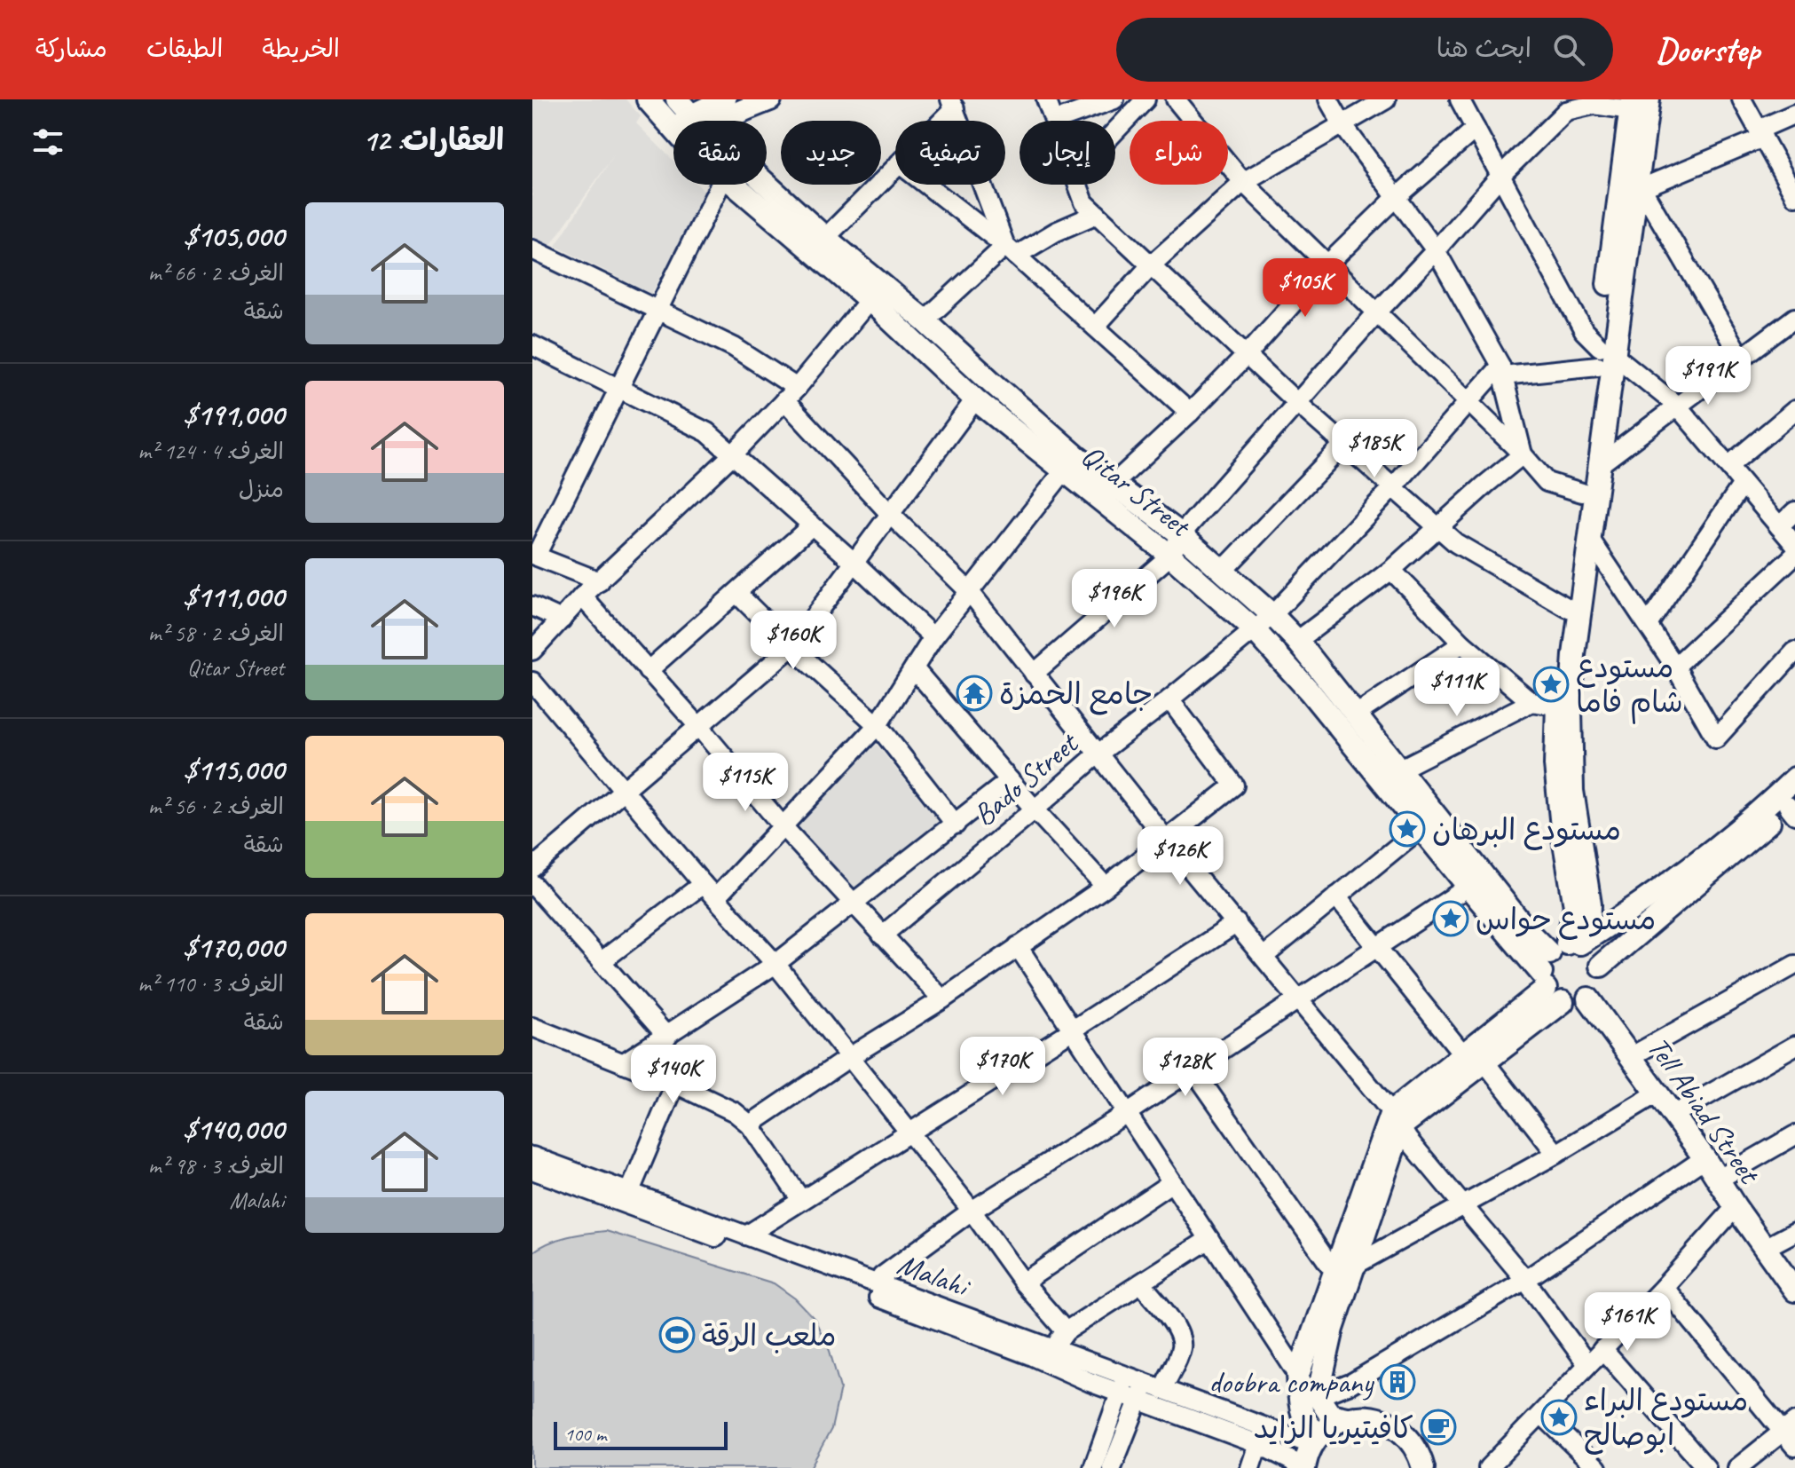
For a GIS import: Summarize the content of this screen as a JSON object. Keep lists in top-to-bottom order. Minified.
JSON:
{"streets":{"main road":["Qitar Street","Tell Abiad Street"],"street":["Bado Street","Malahi"]},"crossings":[["Qitar Street","Bado Street"]],"places":{"place":["مستودع شام فاما","مستودع البرهان","مستودع حواس","مستودع البراء ابوصالح"],"temple":["جامع الحمزة"],"sports":["ملعب الرقة"],"building":["doobra company"],"cafe":["كافيتيريا الزايد"]},"scale_bar":"100 m","page":{"header":"Doorstep","search":"ابحث هنا","nav":["الخريطة","الطبقات","مشاركة"],"heading":"العقارات: 12","chip":["شراء","إيجار","تصفية","جديد","شقة"],"list":[{"name":"$105,000","note":"الغرف: 2 · 66 m² · شقة"},{"name":"$191,000","note":"الغرف: 4 · 124 m² · منزل"},{"name":"$111,000","note":"الغرف: 2 · 58 m² · Qitar Street"},{"name":"$115,000","note":"الغرف: 2 · 56 m² · شقة"},{"name":"$170,000","note":"الغرف: 3 · 110 m² · شقة"},{"name":"$140,000","note":"الغرف: 3 · 98 m² · Malahi"}],"price":["$105K","$191K","$185K","$196K","$160K","$111K","$115K","$126K","$170K","$128K","$140K","$161K"],"scale":"100 m"}}
